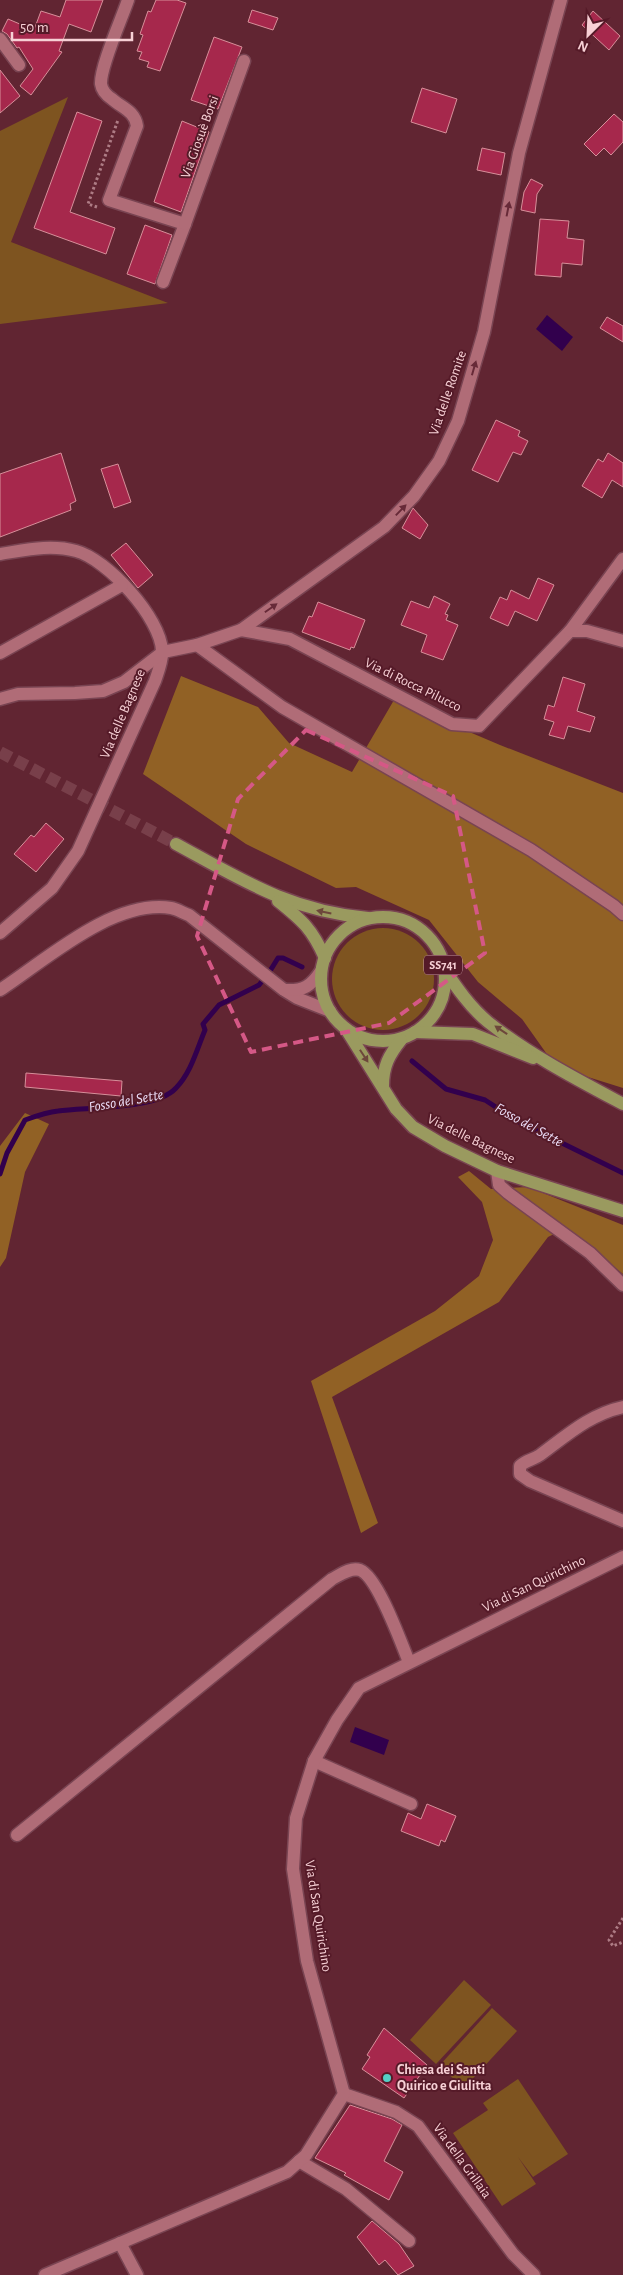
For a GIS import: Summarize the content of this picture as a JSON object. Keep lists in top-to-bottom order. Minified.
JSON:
{"streets":{"main road":["Via delle Bagnese","SS741"],"street":["Via Giosuè Borsi","Via delle Romite","Via di Rocca Pilucco","Via di San Quirichino","Via della Grillaia"]},"crossings":[["Via delle Romite","Via di Rocca Pilucco"],["Via delle Romite","Via delle Bagnese"],["Via delle Bagnese","SS741"],["Via di San Quirichino","Via della Grillaia"]],"one_way":["Via delle Romite"],"water":["Fosso del Sette"],"places":["Chiesa dei Santi Quirico e Giulitta"],"scale_bar":"50 m","north":"bottom left"}
